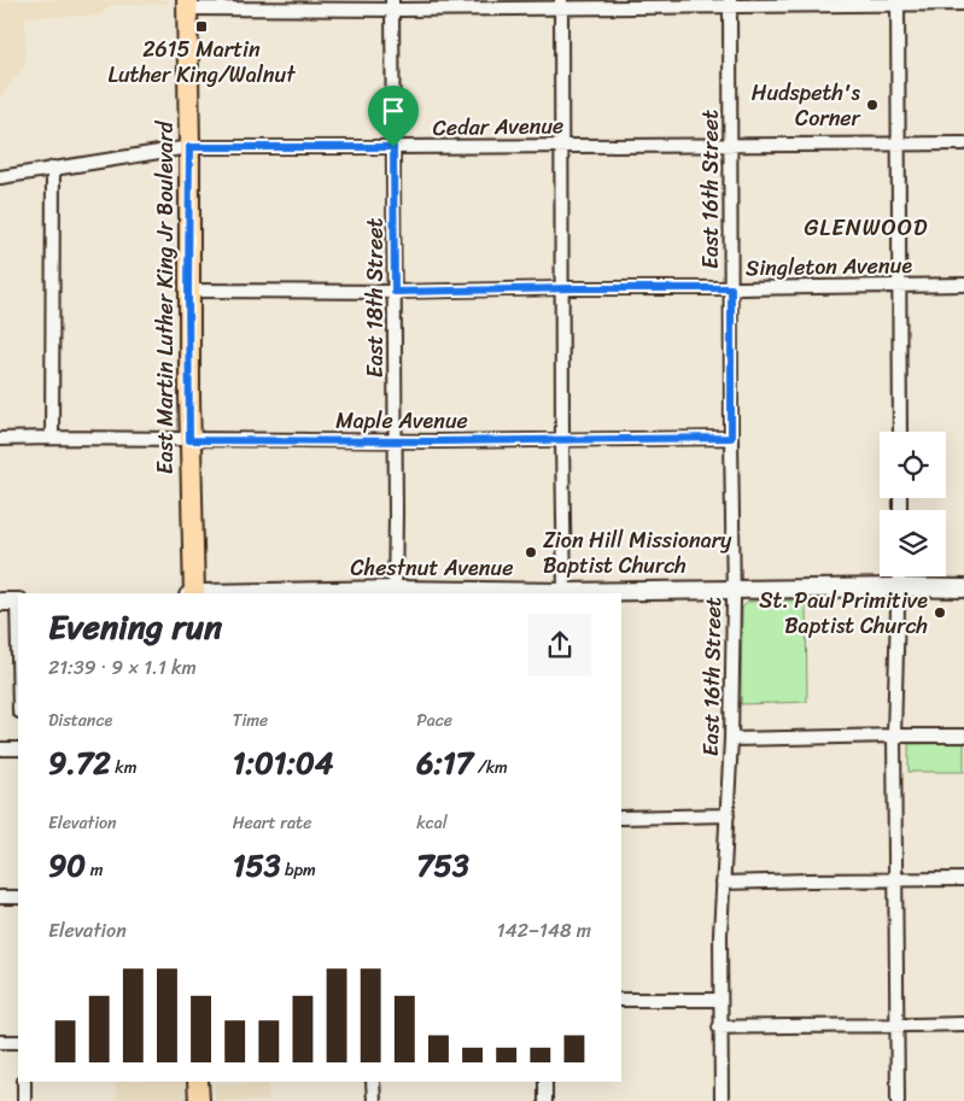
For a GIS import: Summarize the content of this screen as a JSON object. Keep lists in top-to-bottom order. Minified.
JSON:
{"streets":{"main road":["East Martin Luther King Jr Boulevard","Chestnut Avenue"],"street":["Cedar Avenue","East 16th Street","Singleton Avenue","East 18th Street","Maple Avenue"]},"crossings":[["Cedar Avenue","East 16th Street"],["Cedar Avenue","East Martin Luther King Jr Boulevard"],["Cedar Avenue","East 18th Street"],["East 16th Street","Singleton Avenue"],["East 16th Street","Maple Avenue"],["East 16th Street","Chestnut Avenue"],["Singleton Avenue","East Martin Luther King Jr Boulevard"],["Singleton Avenue","East 18th Street"],["East Martin Luther King Jr Boulevard","Maple Avenue"],["East 18th Street","Maple Avenue"],["East 18th Street","Chestnut Avenue"]],"districts":["GLENWOOD"],"places":{"transit":["2615 Martin Luther King/Walnut"],"other":["Hudspeth's Corner","Zion Hill Missionary Baptist Church","St. Paul Primitive Baptist Church"]},"page":{"heading":["Evening run","21:39 · 9 × 1.1 km"],"stats":[["Distance","9.72 km"],["Time","1:01:04"],["Pace","6:17 /km"],["Elevation","90 m"],["Heart rate","153 bpm"],["kcal","753"]],"chart":["Elevation","142–148 m"]}}
